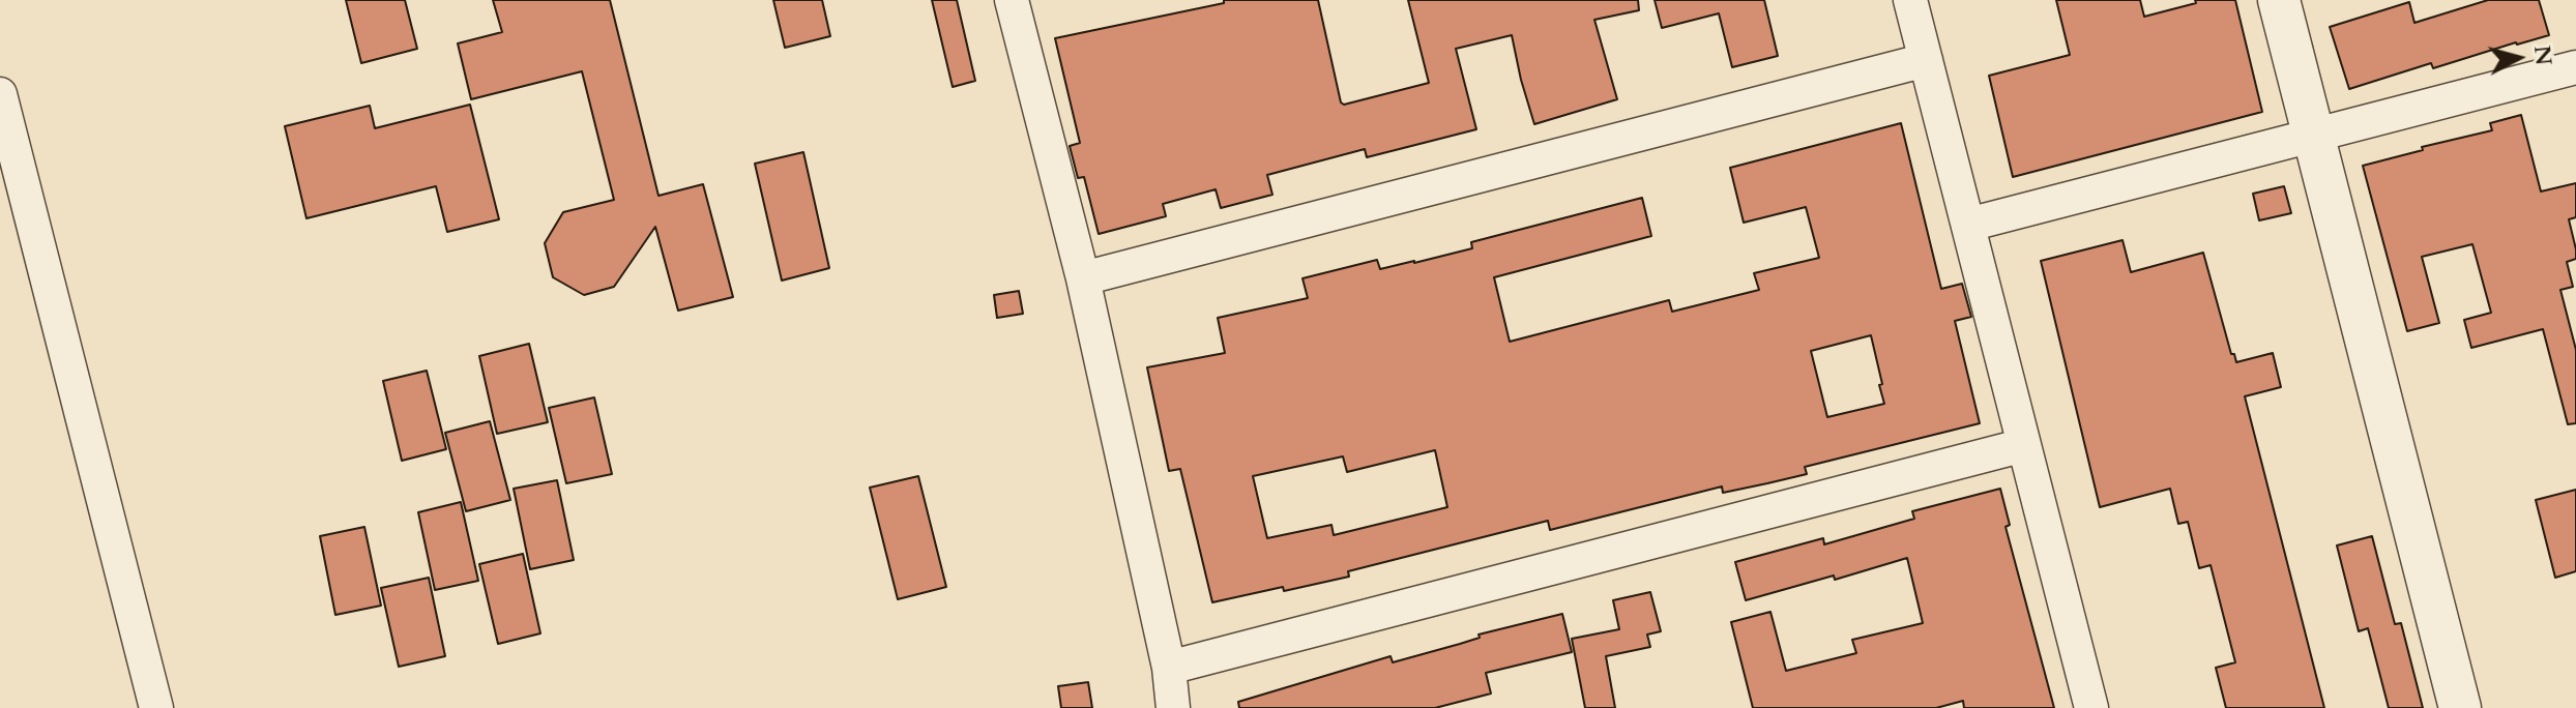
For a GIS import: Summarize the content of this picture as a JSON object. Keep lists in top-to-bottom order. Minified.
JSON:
{"north":"right"}
